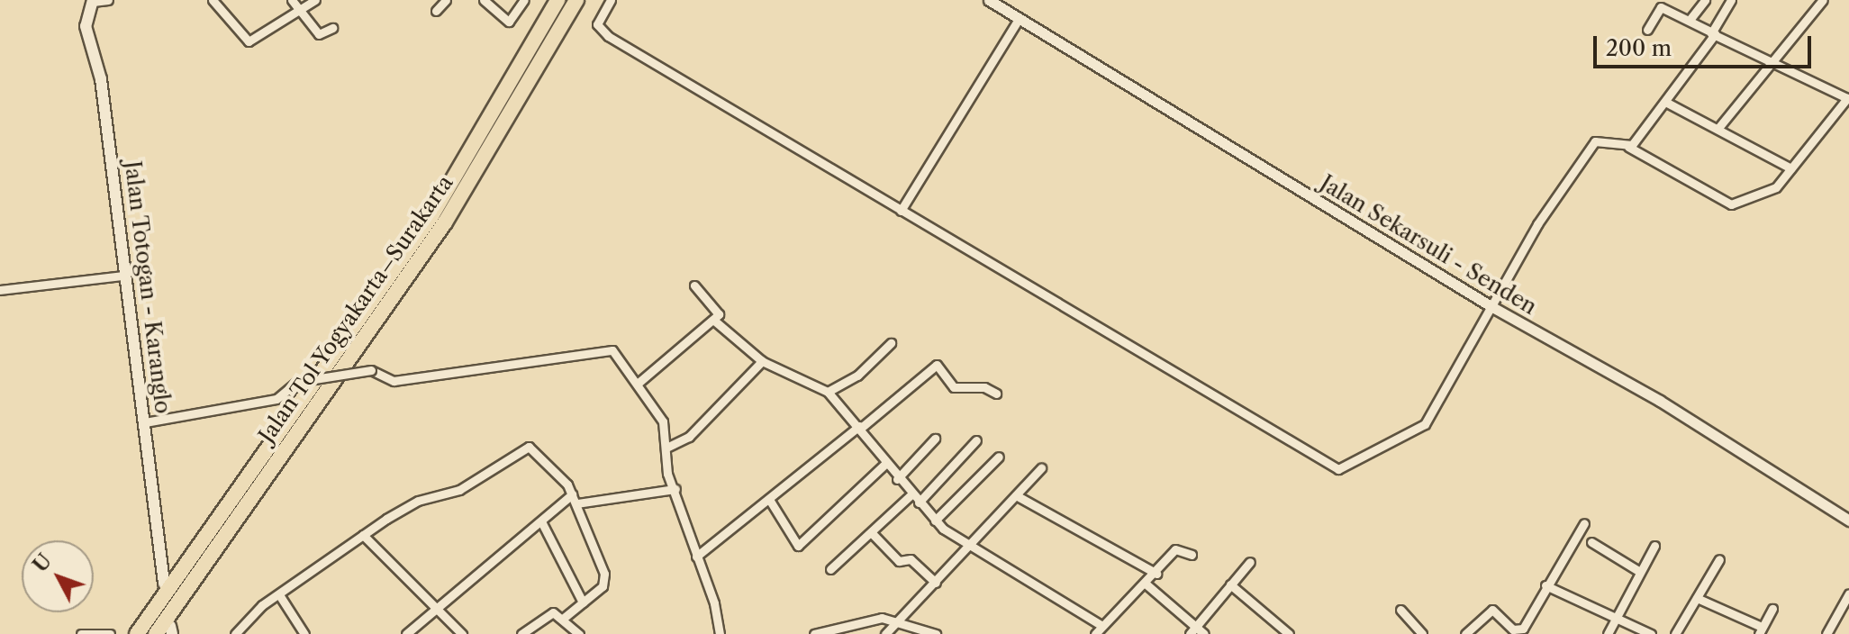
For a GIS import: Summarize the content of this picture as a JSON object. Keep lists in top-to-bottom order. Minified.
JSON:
{"streets":{"highway":["Jalan Tol Yogyakarta–Surakarta"],"main road":["Jalan Totogan - Karanglo"],"street":["Jalan Sekarsuli - Senden"]},"scale_bar":"200 m","north":"top left"}
